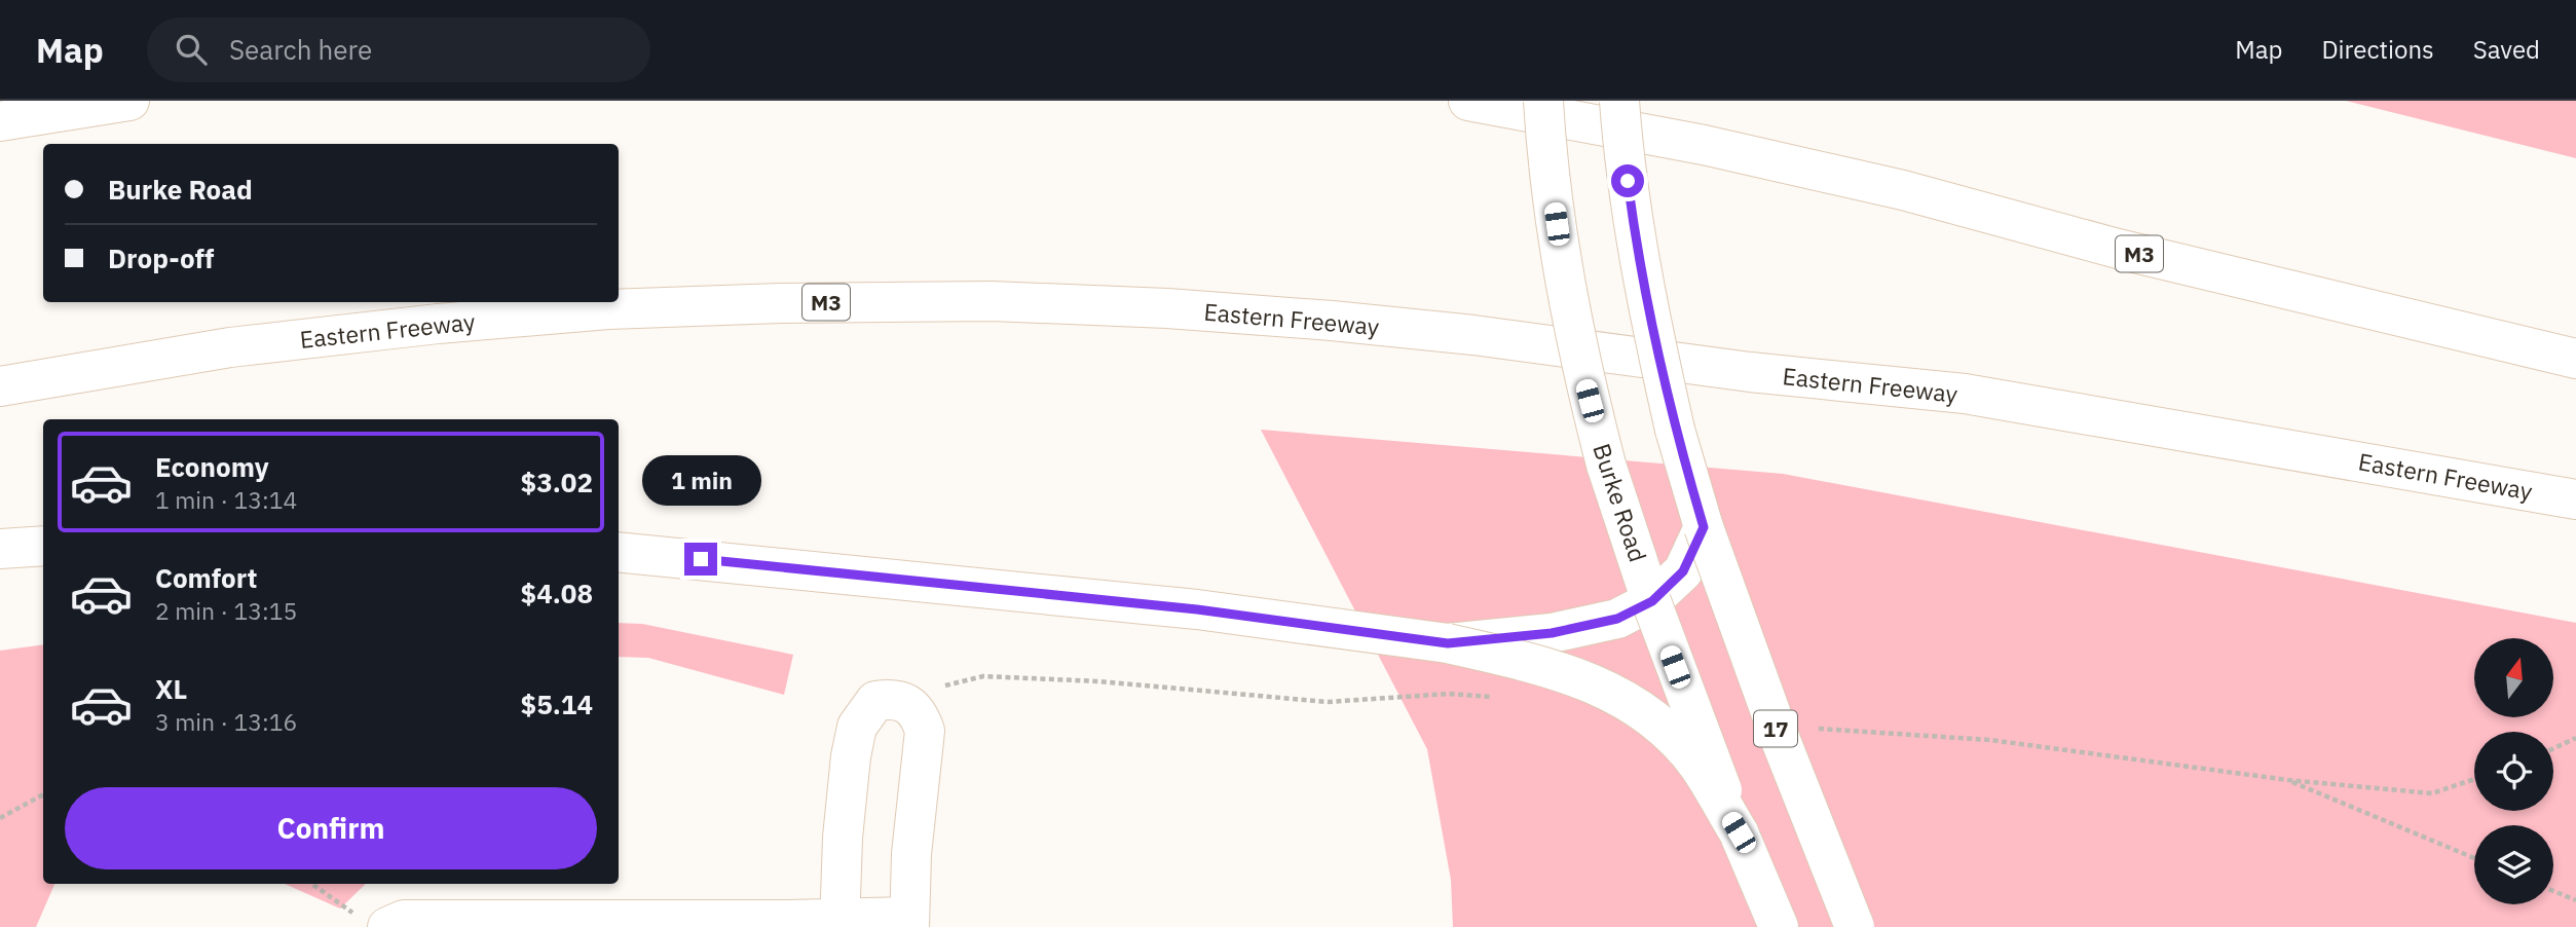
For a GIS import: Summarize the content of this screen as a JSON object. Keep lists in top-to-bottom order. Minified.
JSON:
{"streets":{"main road":["M3","Eastern Freeway","Burke Road","17"]},"north":"top","page":{"header":"Map","search":"Search here","nav":["Map","Directions","Saved"],"banner":["Burke Road","Drop-off"],"list":[{"name":"Economy","note":"1 min · 13:14","value":"$3.02"},{"name":"Comfort","note":"2 min · 13:15","value":"$4.08"},{"name":"XL","note":"3 min · 13:16","value":"$5.14"}],"bubble":"1 min","buttons":"Confirm"}}
